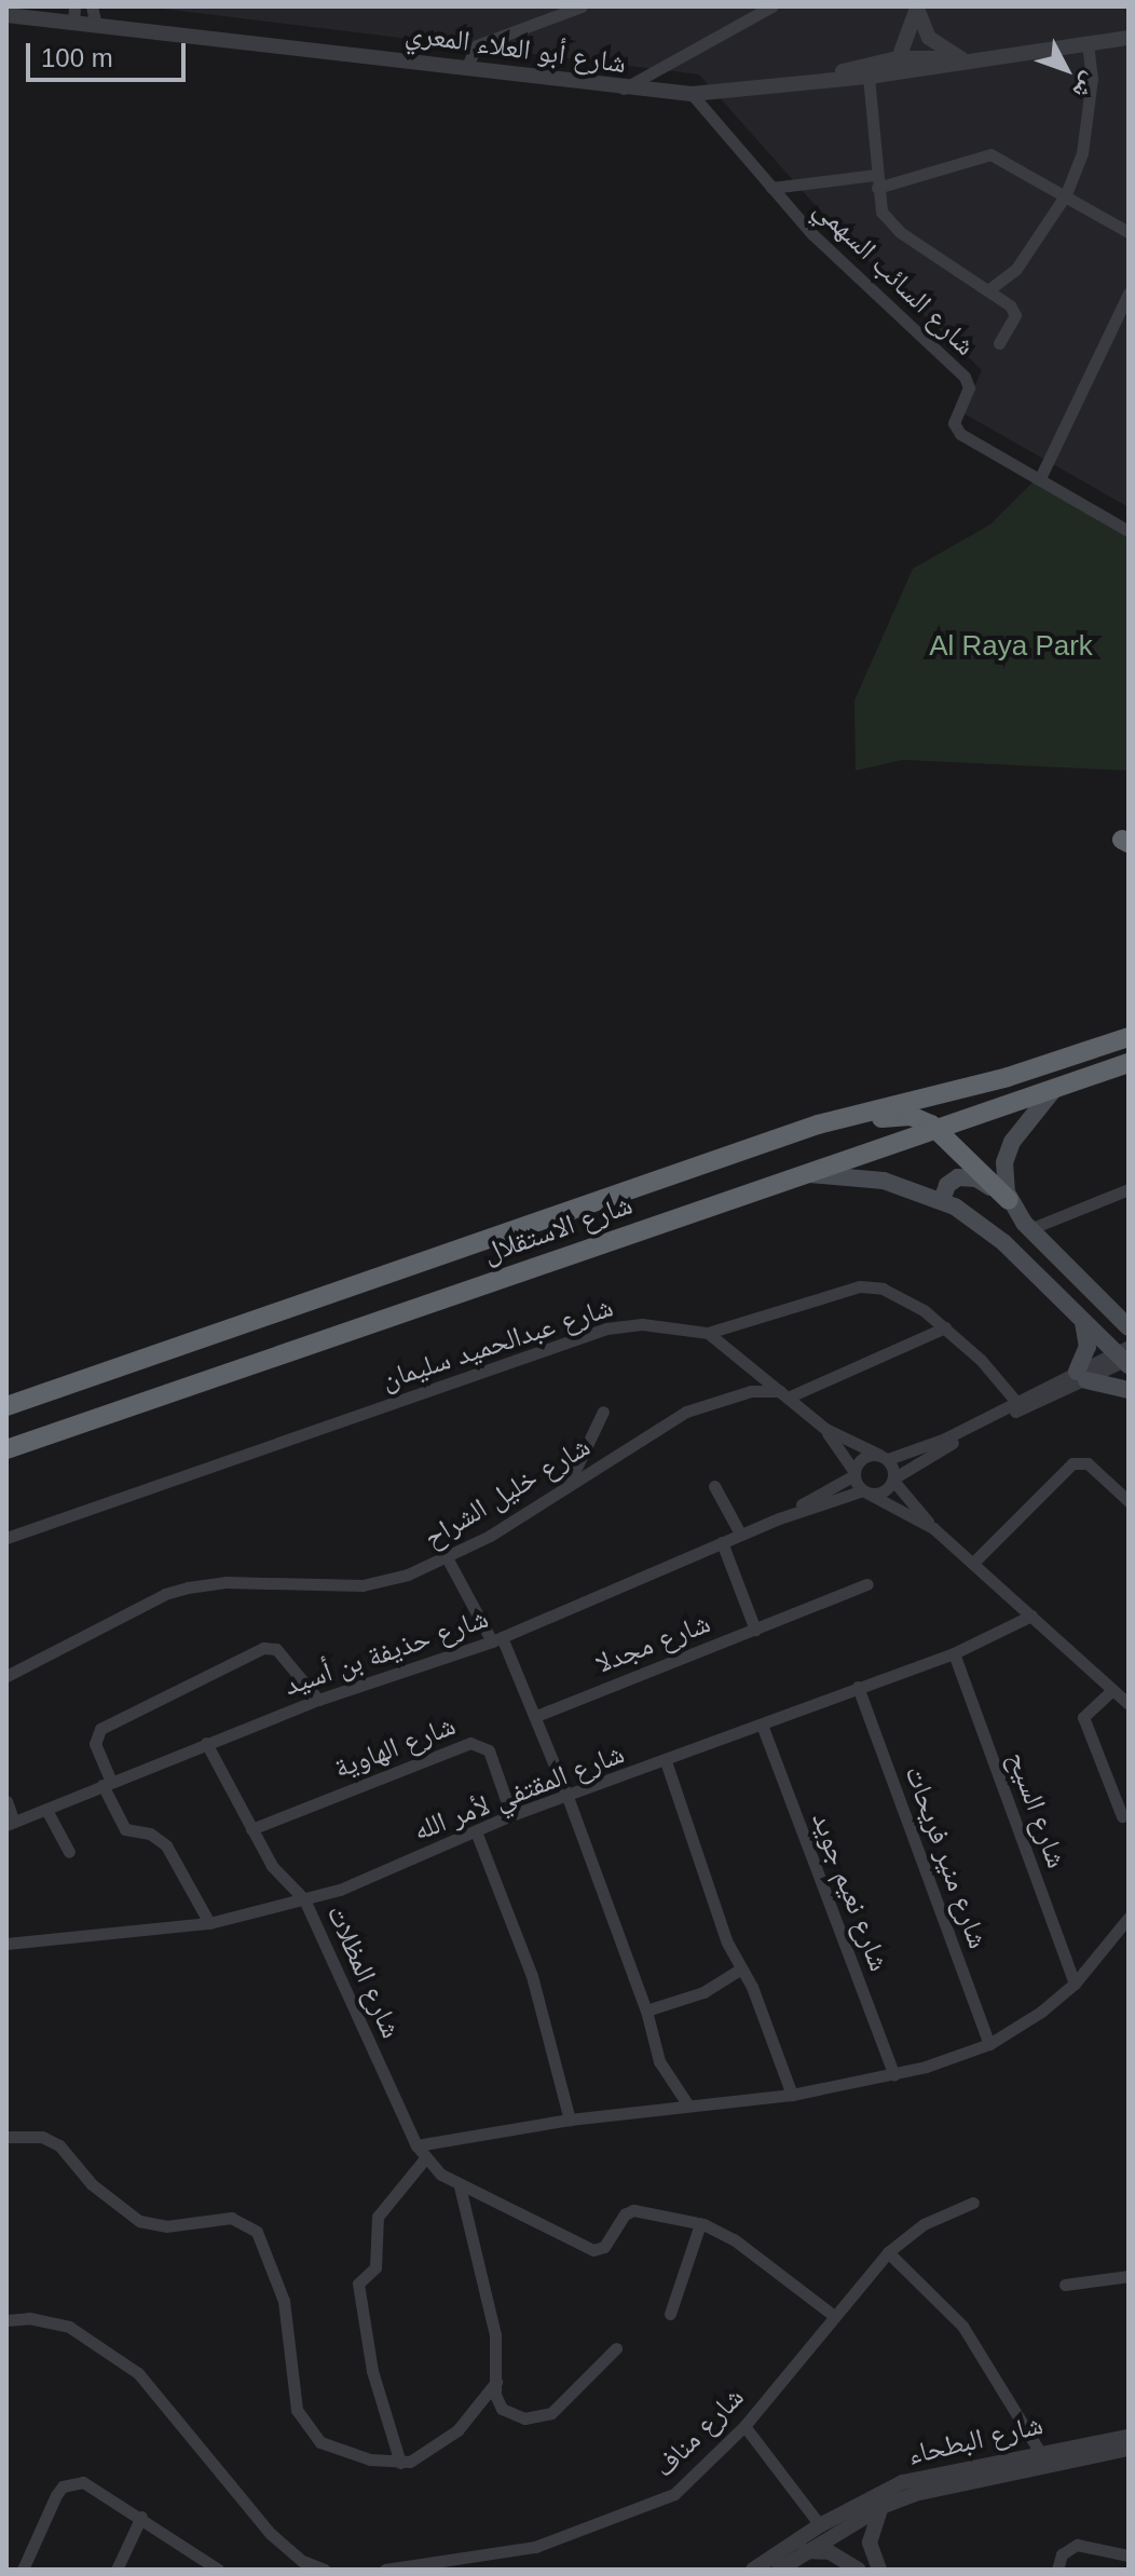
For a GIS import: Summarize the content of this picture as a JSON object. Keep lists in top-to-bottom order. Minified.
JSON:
{"streets":{"highway":["شارع الاستقلال"],"street":["شارع أبو العلاء المعري","شارع السائب السهمي","شارع عبدالحميد سليمان","شارع خليل الشراح","شارع مجدلا","شارع حذيفة بن أسيد","شارع الهاوية","شارع المقتفي لأمر الله","شارع السيح","شارع منير فريحات","شارع نعيم جويد","شارع المظلات","شارع مناف","شارع البطحاء"]},"crossings":[["شارع أبو العلاء المعري","شارع السائب السهمي"],["شارع عبدالحميد سليمان","شارع خليل الشراح"],["شارع حذيفة بن أسيد","شارع المظلات"],["شارع الهاوية","شارع المقتفي لأمر الله"],["شارع الهاوية","شارع المظلات"],["شارع المقتفي لأمر الله","شارع السيح"],["شارع المقتفي لأمر الله","شارع منير فريحات"],["شارع المقتفي لأمر الله","شارع نعيم جويد"],["شارع المقتفي لأمر الله","شارع المظلات"]],"parks":["Al Raya Park"],"scale_bar":"100 m","north":"bottom right"}
